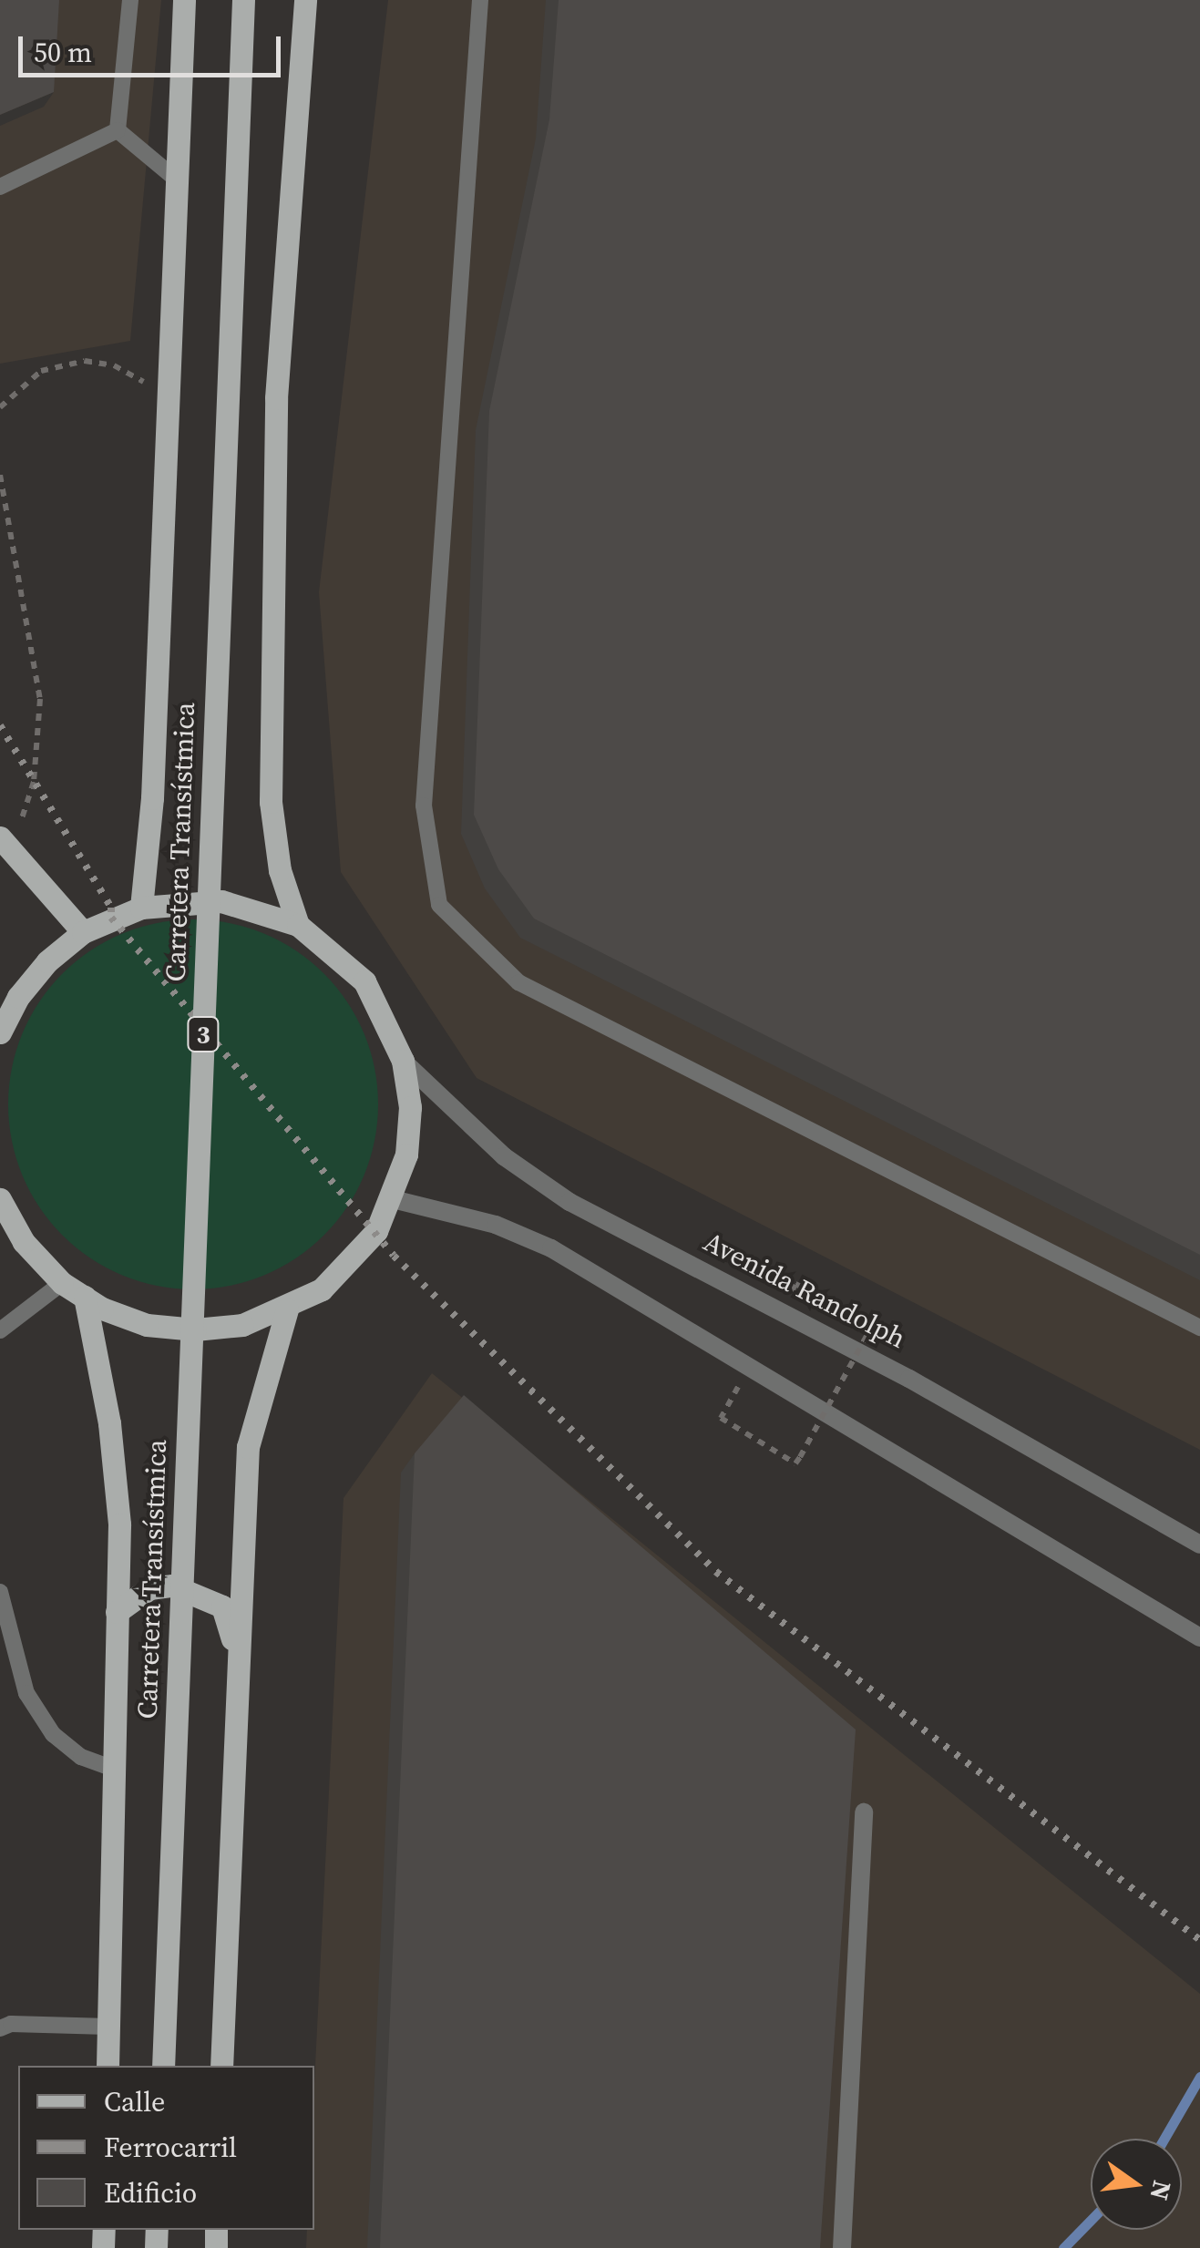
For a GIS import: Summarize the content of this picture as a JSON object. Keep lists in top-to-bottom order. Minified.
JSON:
{"streets":{"main road":["Carretera Transístmica","3"],"street":["Avenida Randolph"]},"legend":["Calle","Ferrocarril","Edificio"],"scale_bar":"50 m","north":"right"}
